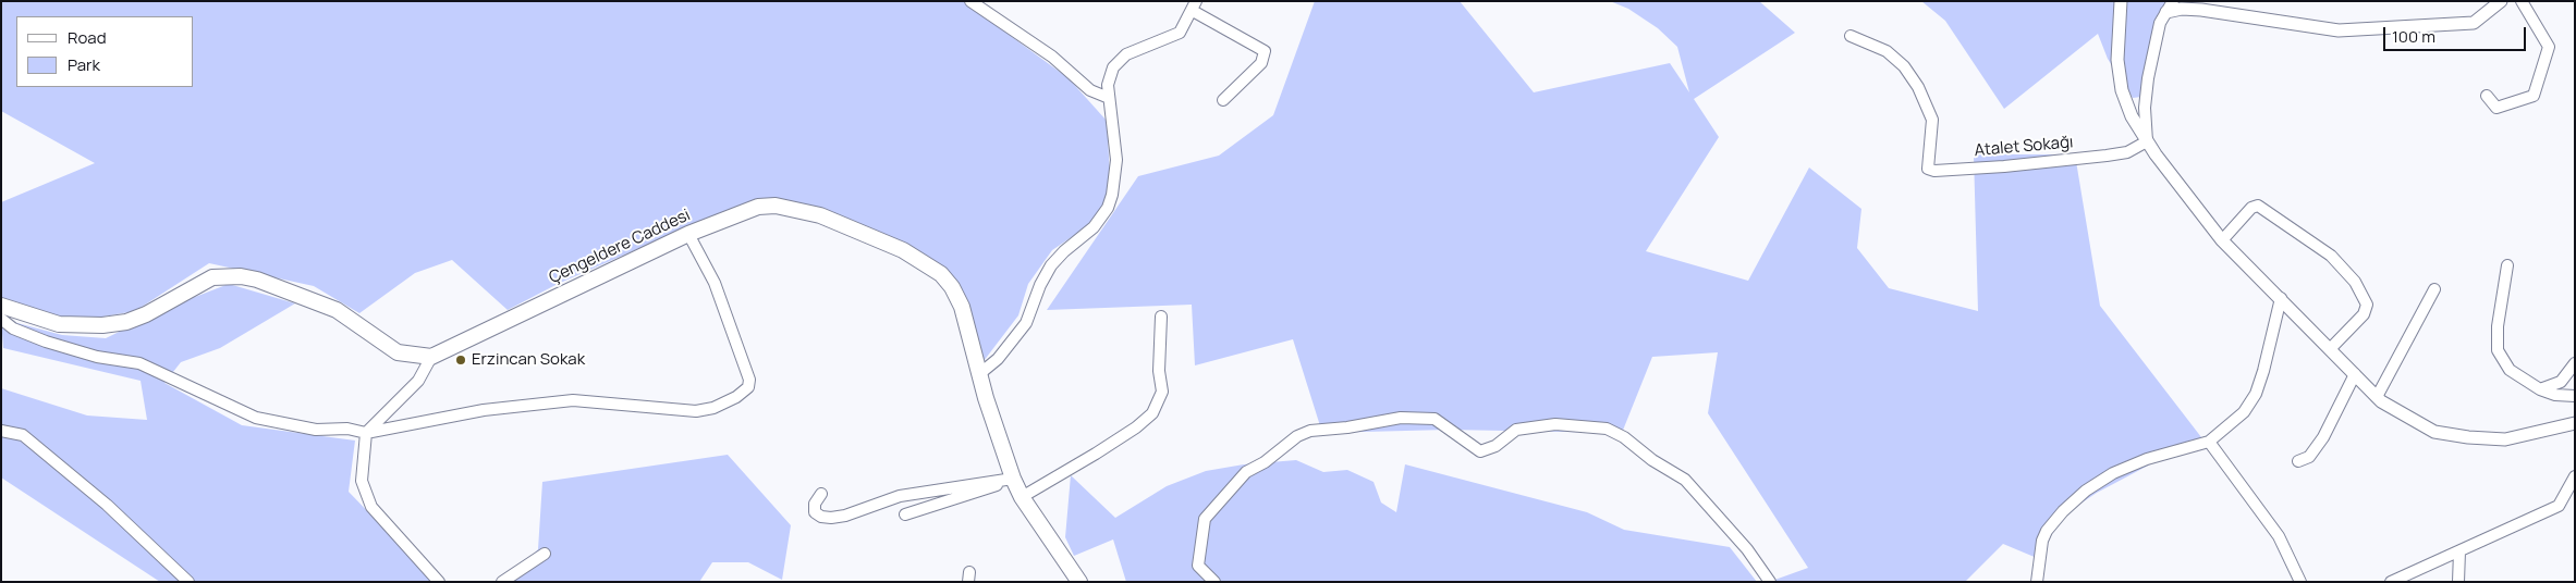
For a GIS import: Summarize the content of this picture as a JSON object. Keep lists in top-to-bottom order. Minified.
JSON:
{"streets":{"main road":["Çengeldere Caddesi"],"street":["Atalet Sokağı"]},"places":["Erzincan Sokak"],"legend":["Road","Park"],"scale_bar":"100 m"}
